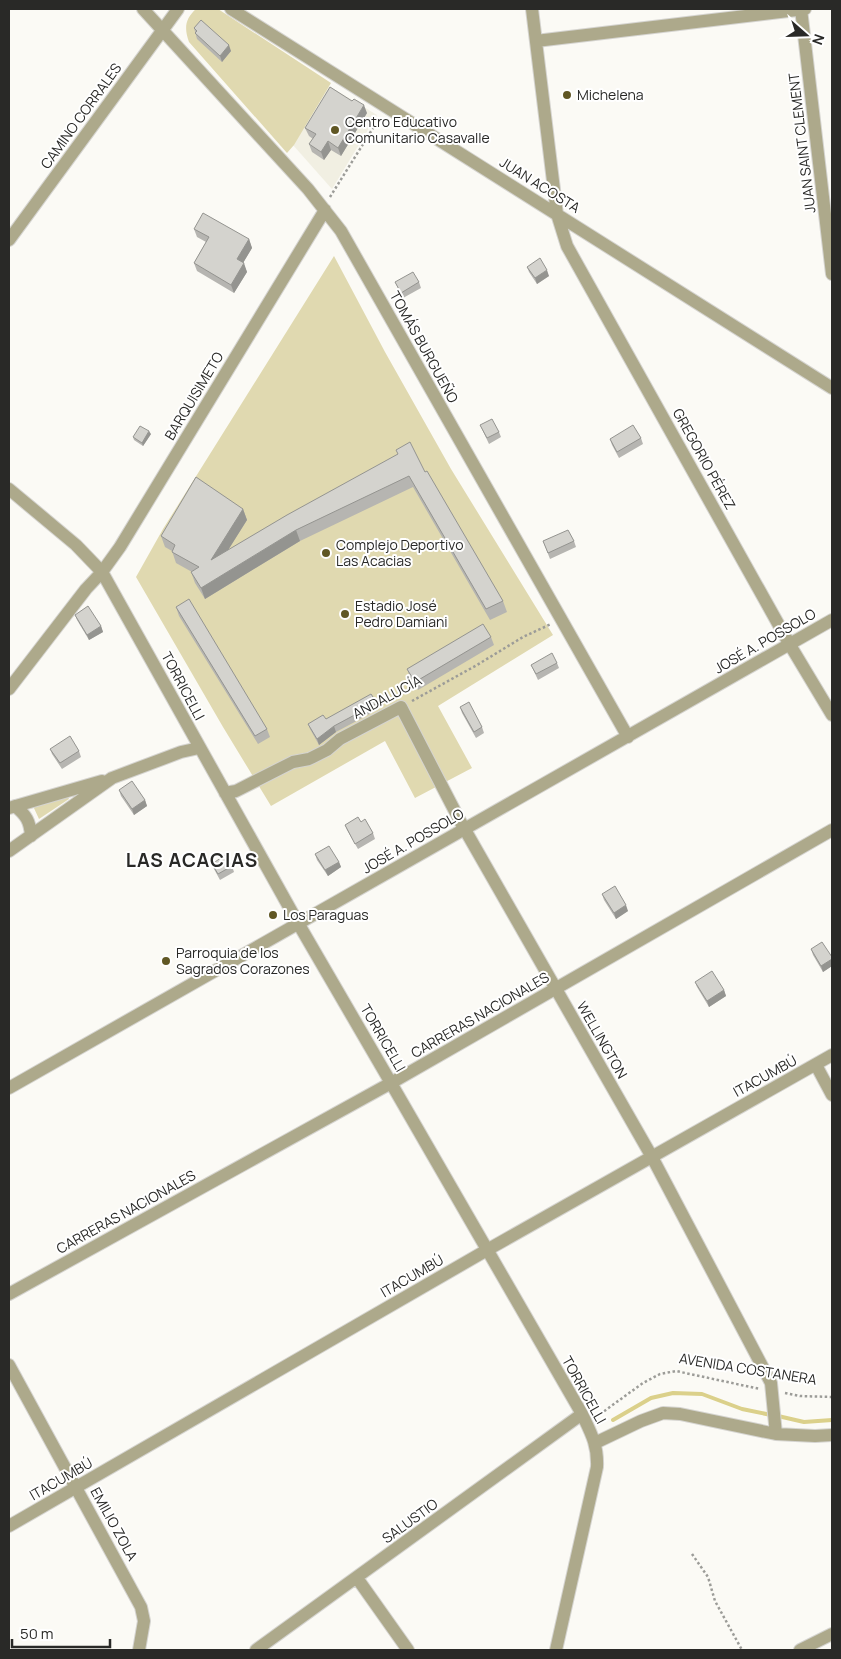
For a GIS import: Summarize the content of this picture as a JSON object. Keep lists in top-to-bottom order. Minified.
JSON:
{"streets":{"street":["CAMINO CORRALES","JUAN SAINT CLEMENT","JUAN ACOSTA","TOMÁS BURGUEÑO","BARQUISIMETO","GREGORIO PÉREZ","JOSÉ A. POSSOLO","TORRICELLI","ANDALUCÍA","CARRERAS NACIONALES","WELLINGTON","ITACUMBÚ","SALUSTIO","EMILIO ZOLA"],"path":["AVENIDA COSTANERA"]},"crossings":[["CAMINO CORRALES","TOMÁS BURGUEÑO"],["JUAN ACOSTA","GREGORIO PÉREZ"],["TOMÁS BURGUEÑO","BARQUISIMETO"],["TOMÁS BURGUEÑO","JOSÉ A. POSSOLO"],["TOMÁS BURGUEÑO","ANDALUCÍA"],["BARQUISIMETO","TORRICELLI"],["GREGORIO PÉREZ","JOSÉ A. POSSOLO"],["JOSÉ A. POSSOLO","TORRICELLI"],["JOSÉ A. POSSOLO","WELLINGTON"],["TORRICELLI","ANDALUCÍA"],["TORRICELLI","CARRERAS NACIONALES"],["TORRICELLI","ITACUMBÚ"],["TORRICELLI","AVENIDA COSTANERA"],["TORRICELLI","SALUSTIO"],["ANDALUCÍA","WELLINGTON"],["CARRERAS NACIONALES","WELLINGTON"],["WELLINGTON","ITACUMBÚ"],["WELLINGTON","AVENIDA COSTANERA"],["ITACUMBÚ","EMILIO ZOLA"],["AVENIDA COSTANERA","SALUSTIO"]],"districts":["LAS ACACIAS"],"places":["Michelena","Centro Educativo Comunitario Casavalle","Complejo Deportivo Las Acacias","Estadio José Pedro Damiani","Los Paraguas","Parroquia de los Sagrados Corazones"],"scale_bar":"50 m","north":"right"}
